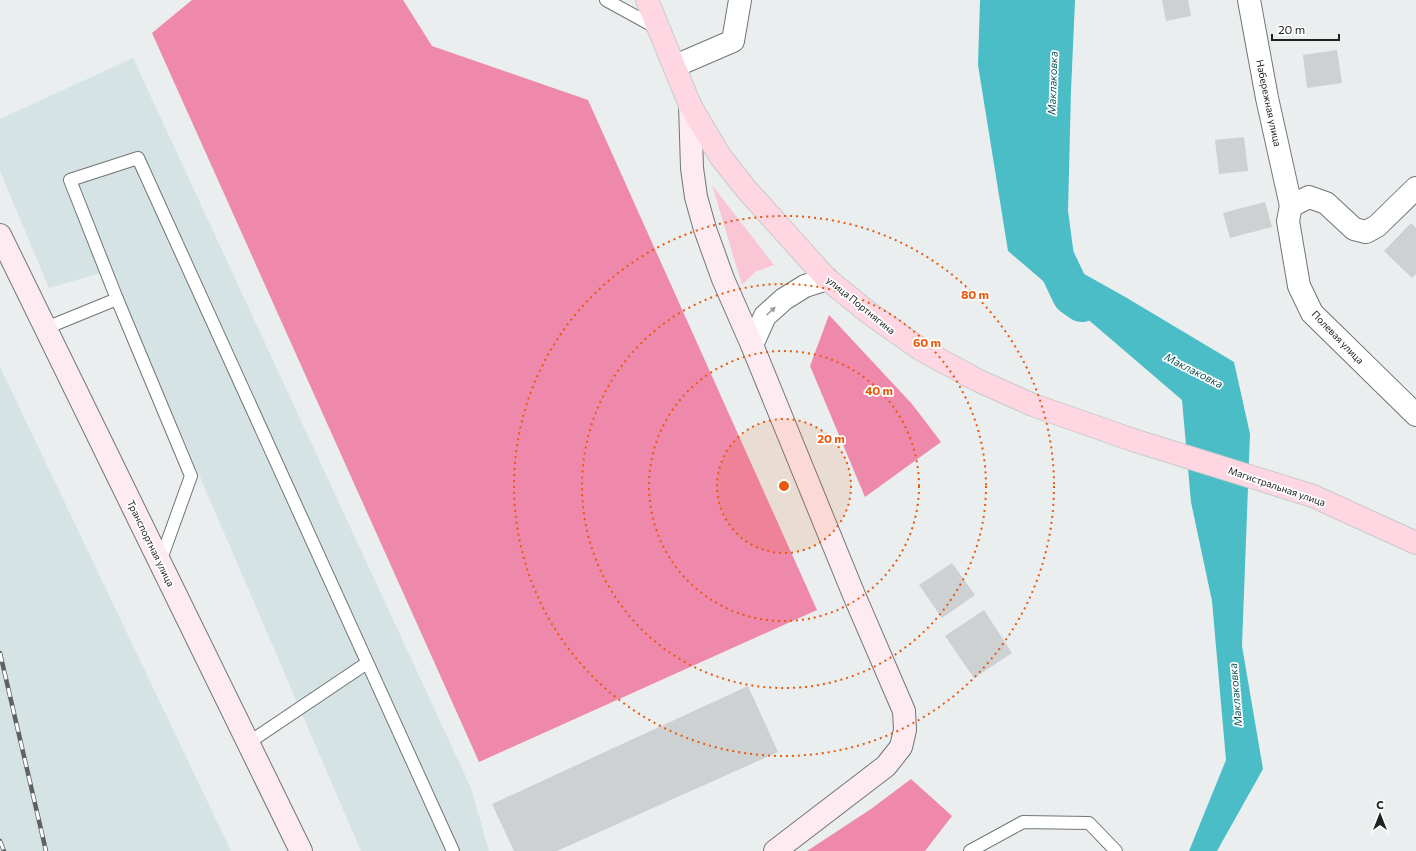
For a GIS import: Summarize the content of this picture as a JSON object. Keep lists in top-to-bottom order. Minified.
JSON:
{"streets":{"main road":["улица Портнягина","Магистральная улица"],"street":["Набережная улица","Полевая улица","Транспортная улица"]},"crossings":[["Набережная улица","Полевая улица"],["улица Портнягина","Магистральная улица"]],"water":["Маклаковка"],"scale_bar":"20 m","north":"top","rings":["80 m","60 m","40 m","20 m"]}
